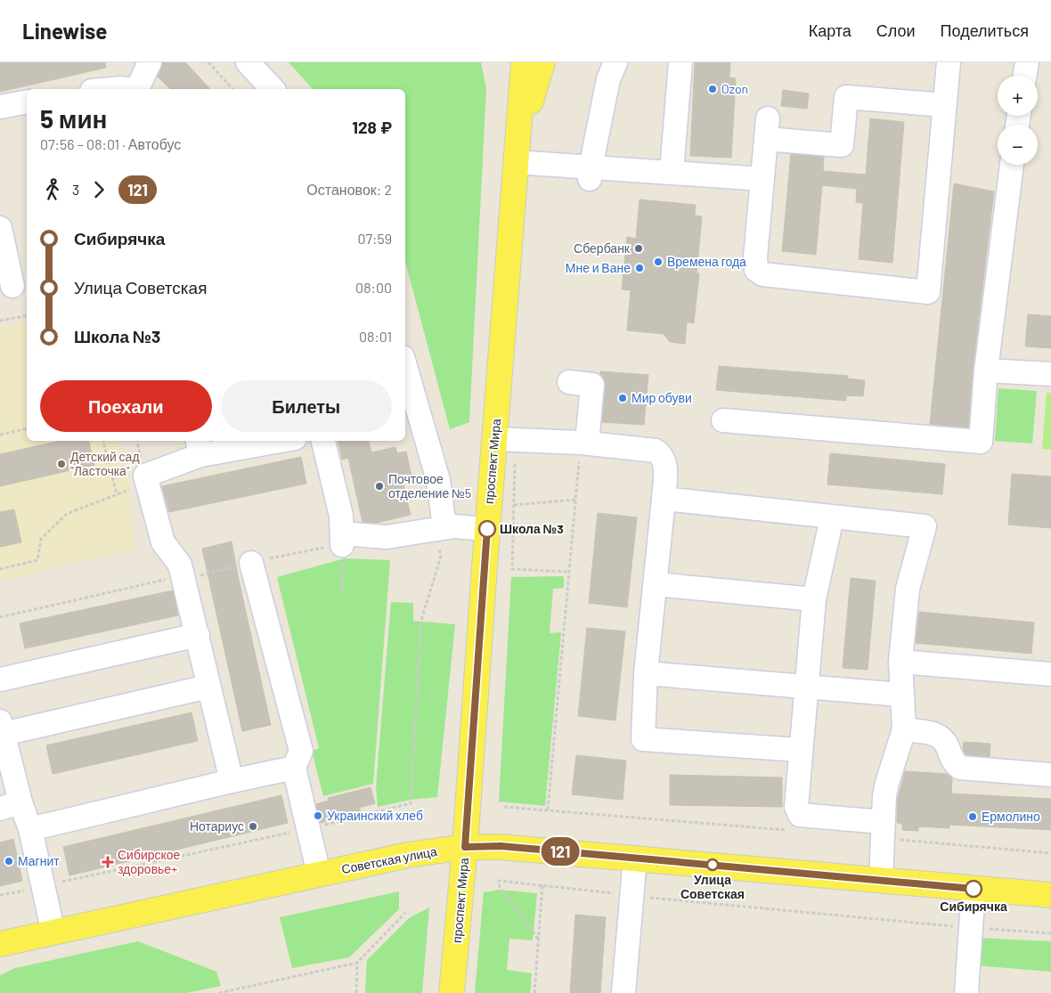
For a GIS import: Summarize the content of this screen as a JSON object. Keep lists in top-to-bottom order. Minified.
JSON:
{"streets":{"main road":["проспект Мира","Советская улица"]},"crossings":[["проспект Мира","Советская улица"]],"places":{"other":["Ozon","Сбербанк","Времена года","Мне и Ване","Мир обуви","Детский сад \"Ласточка\"","Почтовое отделение №5","Школа №3","Украинский хлеб","Ермолино","Нотариус","Магнит","Улица Советская","Сибирячка"],"health":["Сибирское здоровье+"]},"lines":["bus line 121"],"page":{"header":"Linewise","nav":["Карта","Слои","Поделиться"],"on_map":"121","map_buttons":["+","−"],"heading":["5 мин","07:56 – 08:01 · Автобус","128 ₽"],"legs":["3","121","Остановок: 2"],"list":[{"name":"Сибирячка","value":"07:59"},{"name":"Улица Советская","value":"08:00"},{"name":"Школа №3","value":"08:01"}],"buttons":["Поехали","Билеты"]}}
